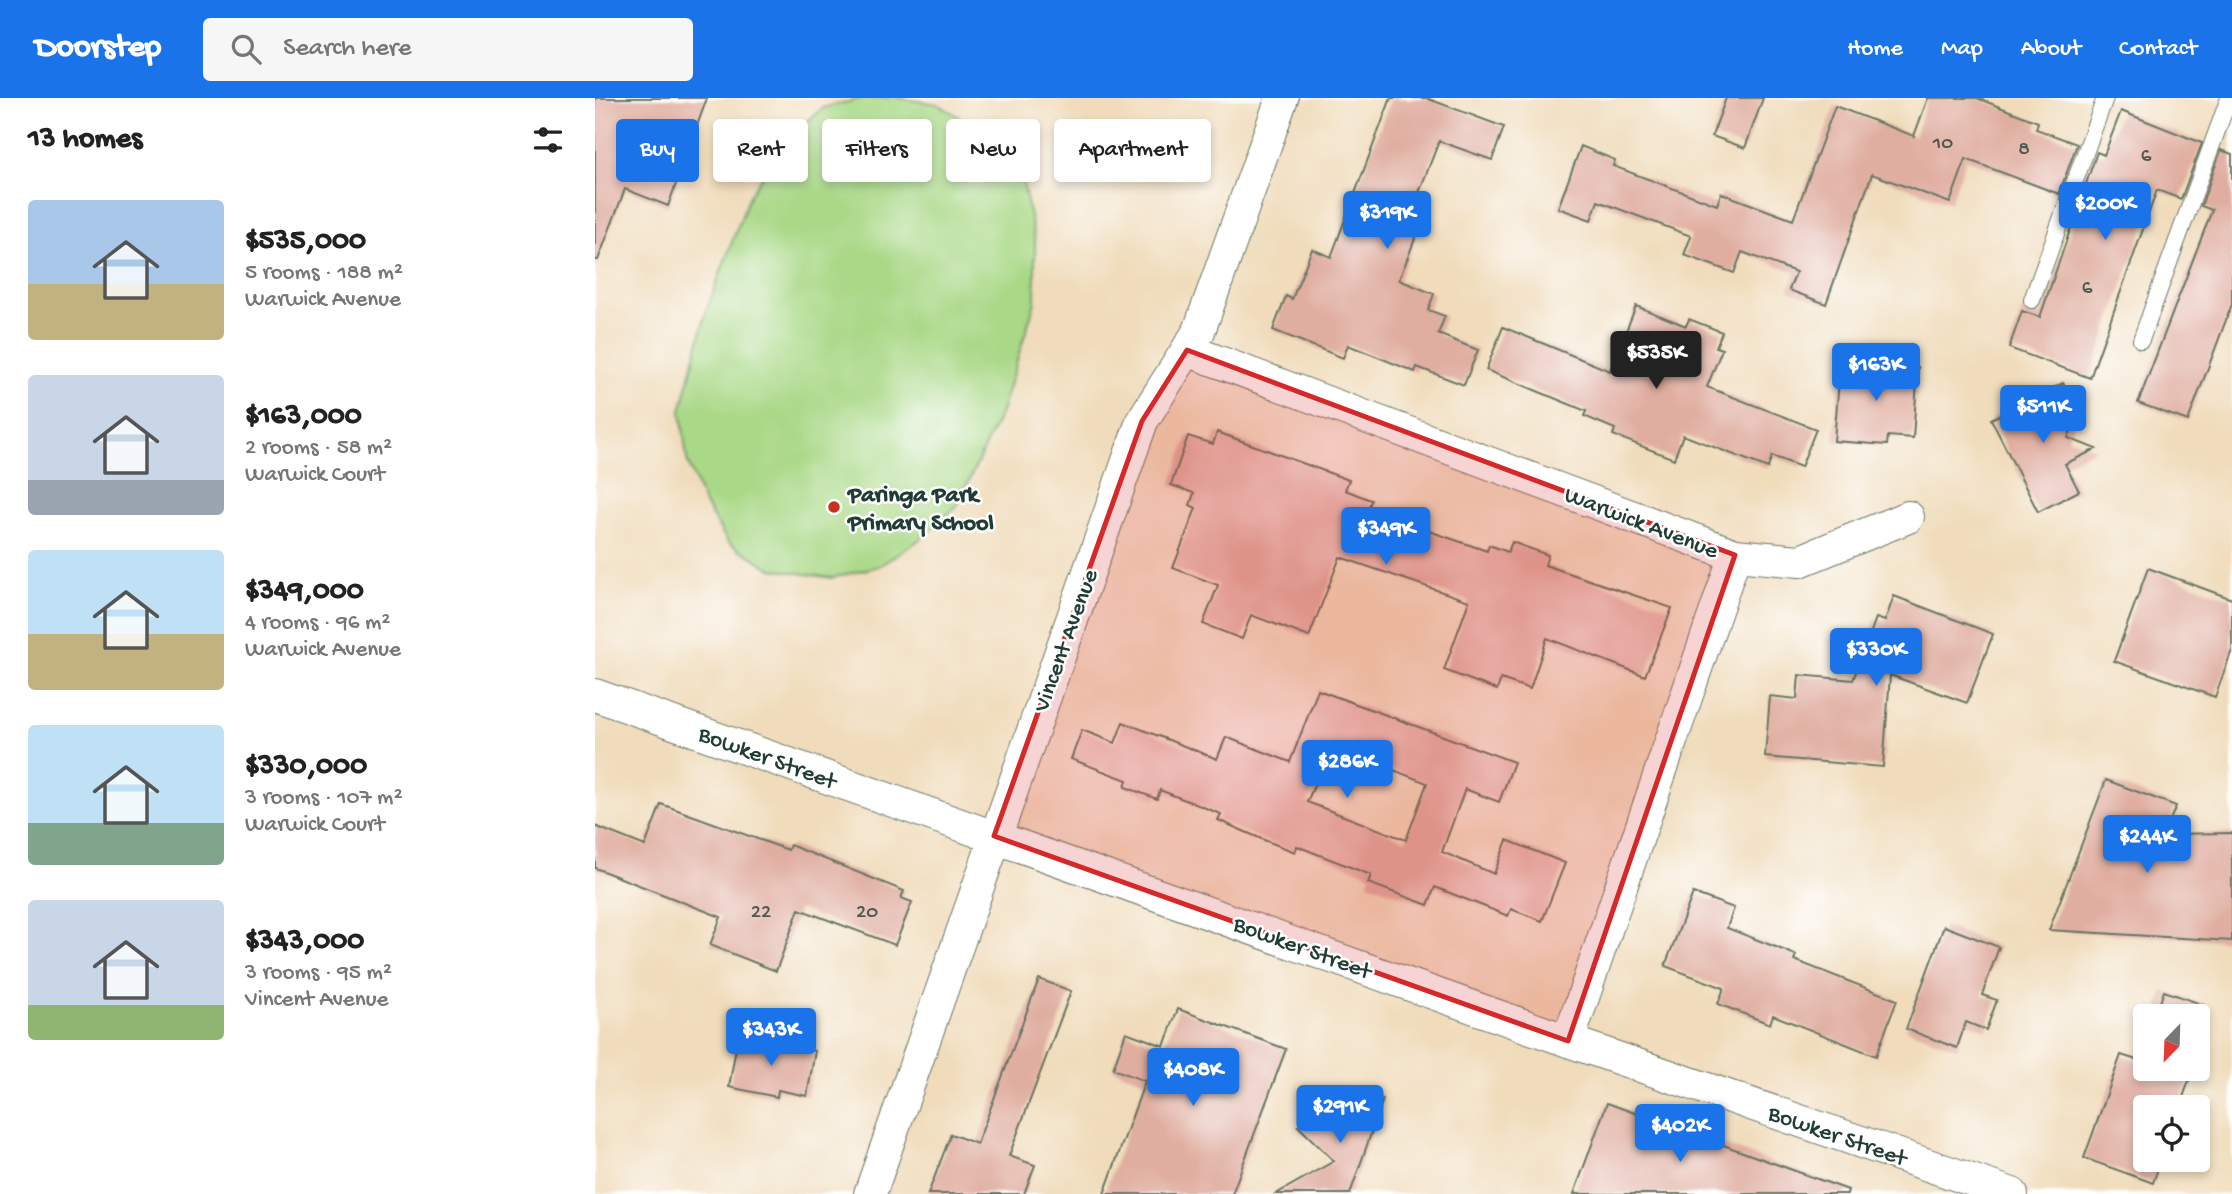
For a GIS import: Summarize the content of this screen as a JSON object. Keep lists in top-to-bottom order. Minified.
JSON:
{"streets":{"street":["Warwick Avenue","Vincent Avenue","Bowker Street"]},"crossings":[["Warwick Avenue","Vincent Avenue"],["Warwick Avenue","Bowker Street"],["Vincent Avenue","Bowker Street"]],"places":["Paringa Park Primary School"],"house_numbers":["10","8","6","6","22","20"],"north":"bottom left","page":{"header":"Doorstep","search":"Search here","nav":["Home","Map","About","Contact"],"heading":"13 homes","chip":["Buy","Rent","Filters","New","Apartment"],"list":[{"name":"$535,000","note":"5 rooms · 188 m² · Warwick Avenue"},{"name":"$163,000","note":"2 rooms · 58 m² · Warwick Court"},{"name":"$349,000","note":"4 rooms · 96 m² · Warwick Avenue"},{"name":"$330,000","note":"3 rooms · 107 m² · Warwick Court"},{"name":"$343,000","note":"3 rooms · 95 m² · Vincent Avenue"}],"price":["$200K","$319K","$535K","$163K","$511K","$349K","$330K","$286K","$244K","$343K","$408K","$291K","$402K"]}}
